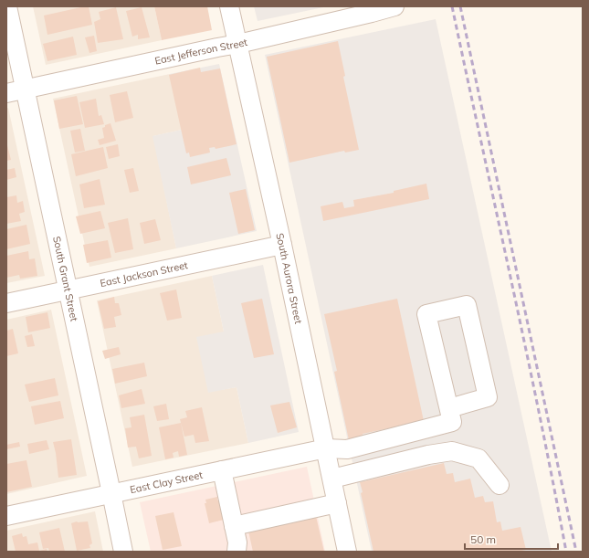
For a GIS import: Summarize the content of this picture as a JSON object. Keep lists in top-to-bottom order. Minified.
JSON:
{"streets":{"street":["East Jefferson Street","East Jackson Street","South Grant Street","South Aurora Street","East Clay Street"]},"crossings":[["East Jefferson Street","South Grant Street"],["East Jefferson Street","South Aurora Street"],["East Jackson Street","South Grant Street"],["East Jackson Street","South Aurora Street"],["South Grant Street","East Clay Street"],["South Aurora Street","East Clay Street"]],"scale_bar":"50 m"}
